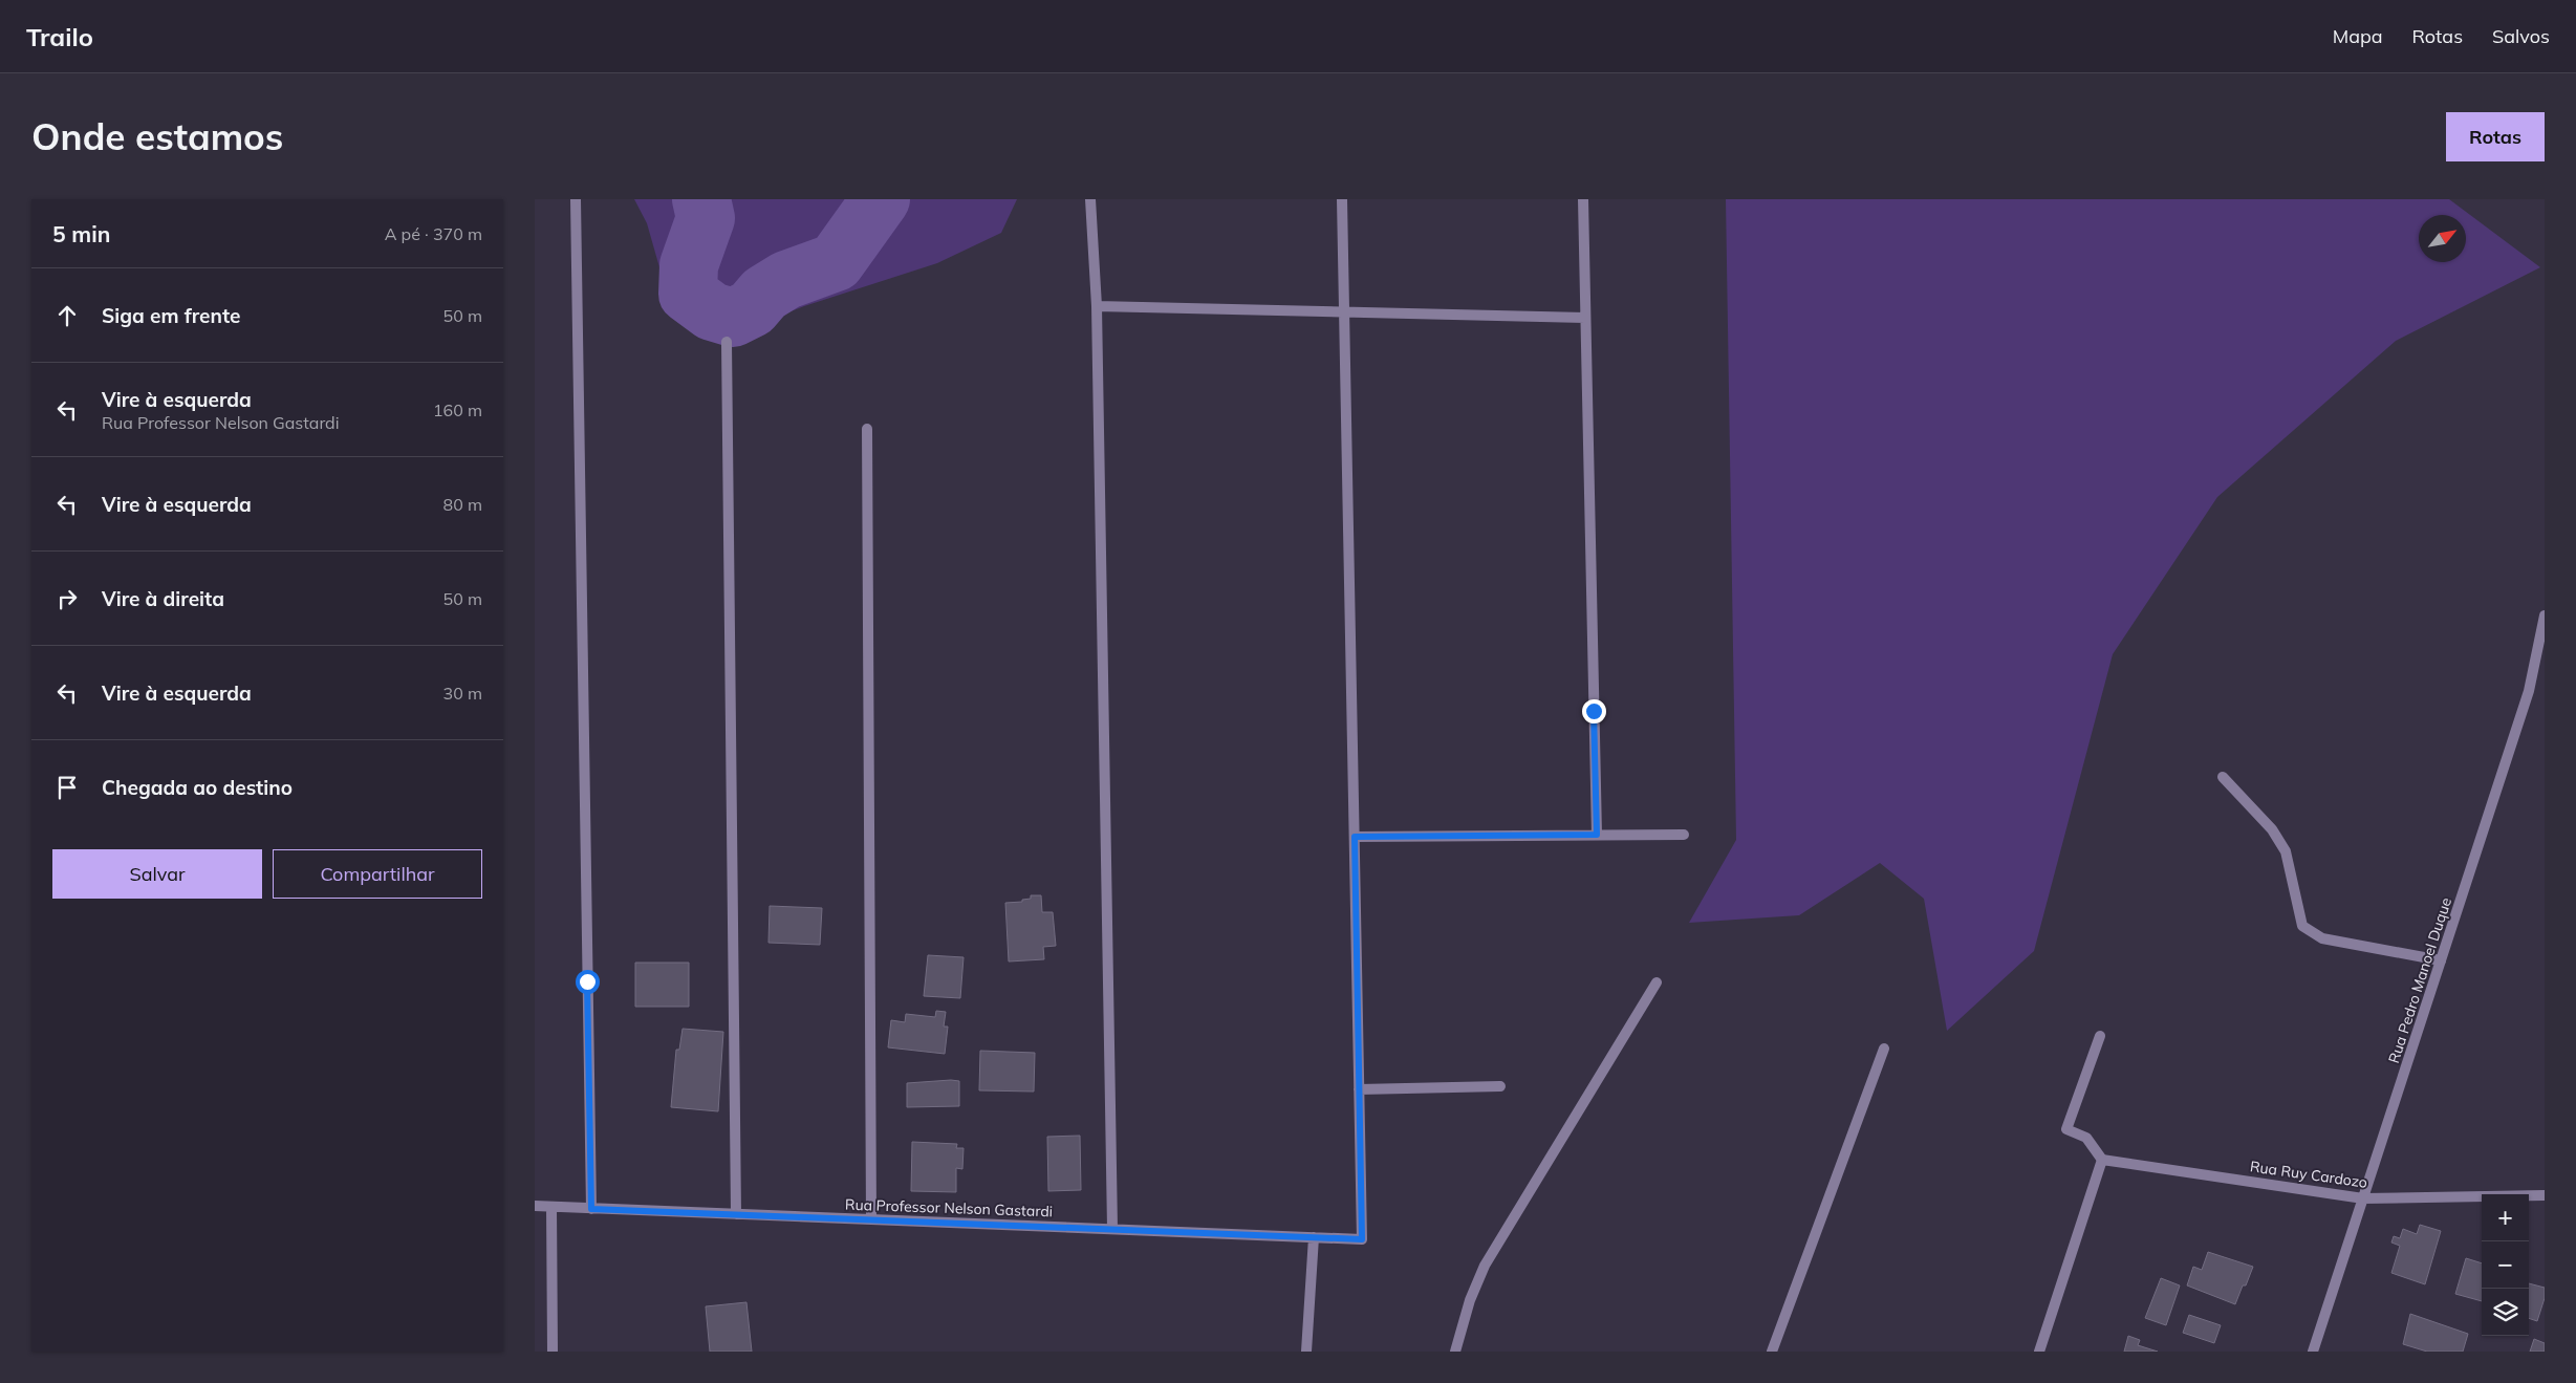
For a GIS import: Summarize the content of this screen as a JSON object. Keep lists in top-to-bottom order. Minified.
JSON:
{"streets":{"street":["Rua Pedro Manoel Duque","Rua Ruy Cardozo","Rua Professor Nelson Gastardi"]},"crossings":[["Rua Pedro Manoel Duque","Rua Ruy Cardozo"]],"north":"top right","page":{"header":"Trailo","nav":["Mapa","Rotas","Salvos"],"buttons":["Rotas",["Salvar","Compartilhar"]],"title":"Onde estamos","heading":["5 min","A pé · 370 m"],"list":[["Siga em frente","50 m"],["Vire à esquerda","Rua Professor Nelson Gastardi","160 m"],["Vire à esquerda","80 m"],["Vire à direita","50 m"],["Vire à esquerda","30 m"],"Chegada ao destino"],"map_buttons":["+","−"]}}
